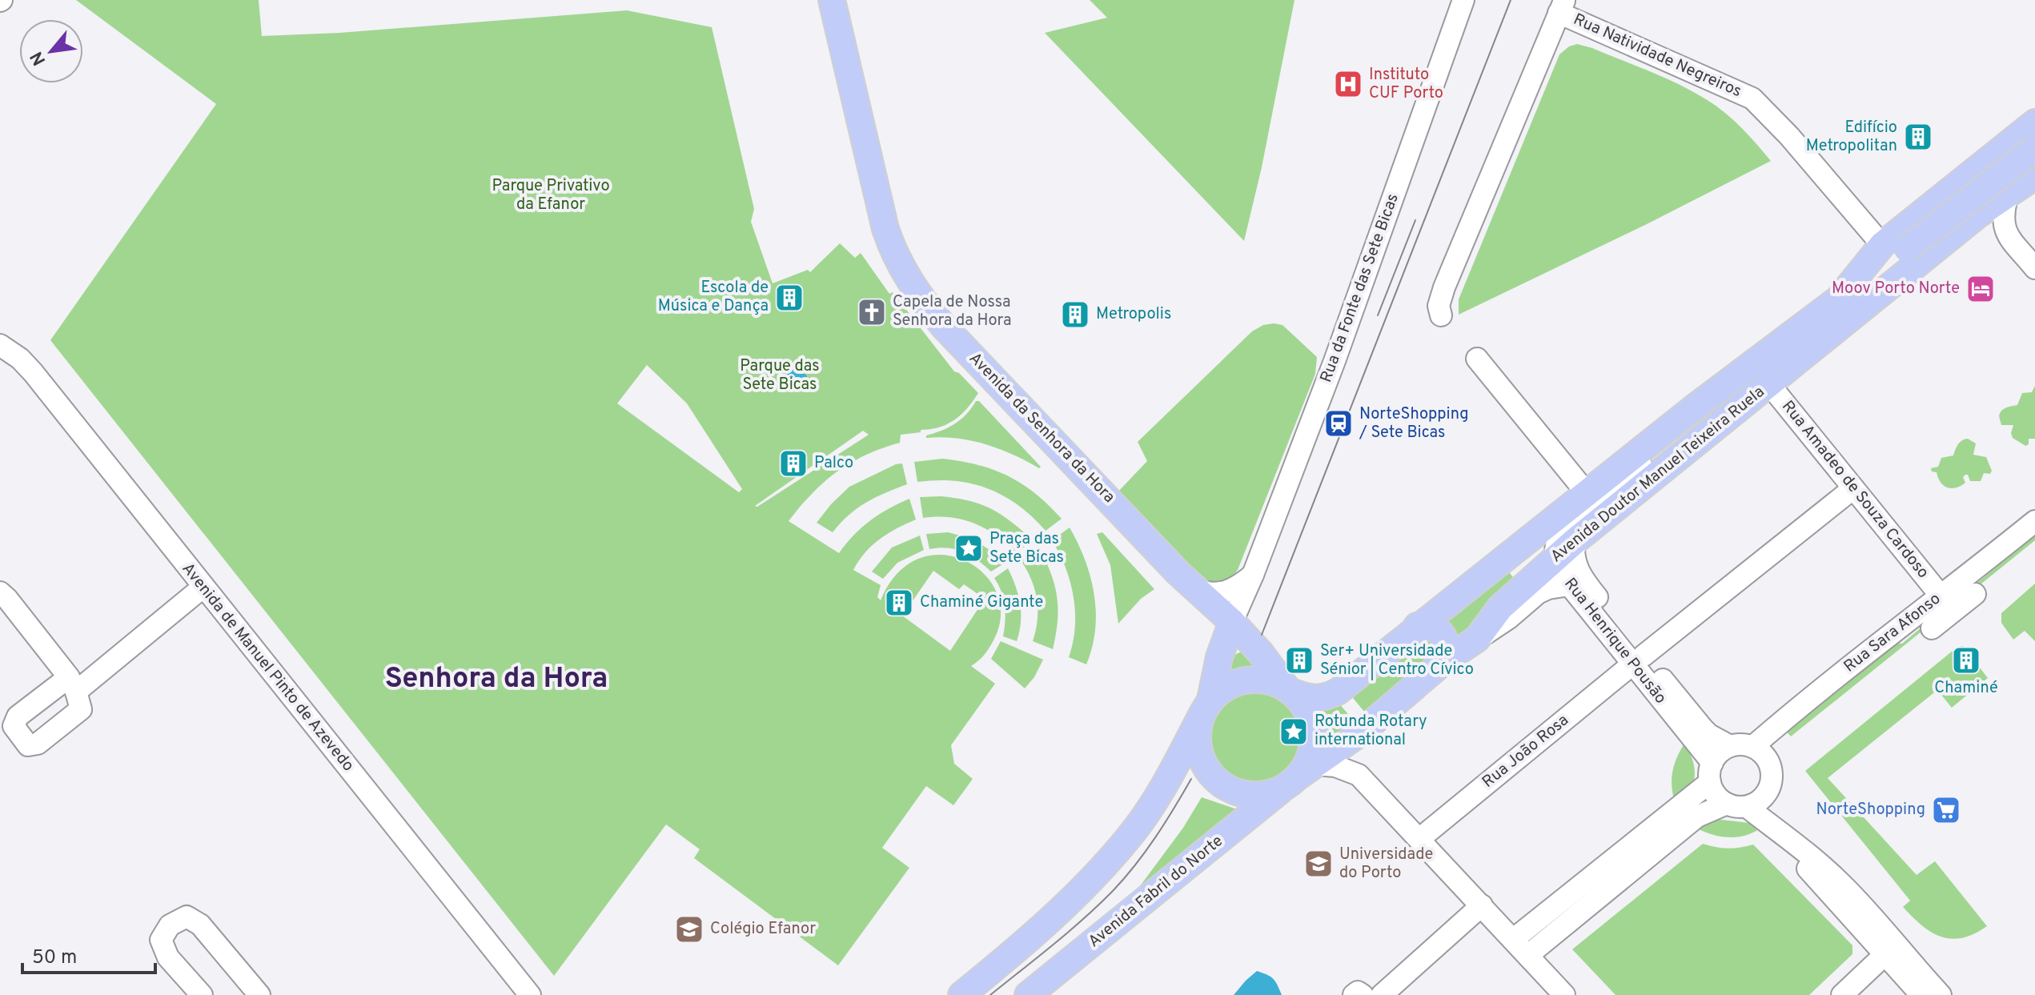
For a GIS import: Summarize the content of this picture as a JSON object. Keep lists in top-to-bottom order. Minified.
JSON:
{"streets":{"main road":["Rua da Fonte das Sete Bicas","Avenida da Senhora da Hora","Avenida Doutor Manuel Teixeira Ruela","Avenida Fabril do Norte"],"street":["Rua Natividade Negreiros","Rua Amadeo de Souza Cardoso","Rua Sara Afonso","Rua Henrique Pousão","Avenida de Manuel Pinto de Azevedo","Rua João Rosa"]},"crossings":[["Rua Natividade Negreiros","Avenida Doutor Manuel Teixeira Ruela"],["Rua da Fonte das Sete Bicas","Avenida da Senhora da Hora"],["Rua da Fonte das Sete Bicas","Avenida Doutor Manuel Teixeira Ruela"],["Rua da Fonte das Sete Bicas","Avenida Fabril do Norte"],["Avenida da Senhora da Hora","Avenida Doutor Manuel Teixeira Ruela"],["Avenida da Senhora da Hora","Avenida Fabril do Norte"],["Avenida Doutor Manuel Teixeira Ruela","Rua Amadeo de Souza Cardoso"],["Avenida Doutor Manuel Teixeira Ruela","Rua Henrique Pousão"],["Avenida Doutor Manuel Teixeira Ruela","Avenida Fabril do Norte"],["Rua Amadeo de Souza Cardoso","Rua Sara Afonso"],["Rua Amadeo de Souza Cardoso","Rua João Rosa"],["Rua Sara Afonso","Rua Henrique Pousão"],["Rua Henrique Pousão","Rua João Rosa"]],"districts":["Senhora da Hora"],"parks":["Parque Privativo da Efanor","Parque das Sete Bicas"],"places":{"hospital":["Instituto CUF Porto"],"building":["Edifício Metropolitan","Escola de Música e Dança","Metropolis","Palco","Chaminé Gigante","Ser+ Universidade Sénior | Centro Cívico","Chaminé"],"hotel":["Moov Porto Norte"],"church":["Capela de Nossa Senhora da Hora"],"station":["NorteShopping / Sete Bicas"],"place":["Praça das Sete Bicas","Rotunda Rotary international"],"supermarket":["NorteShopping"],"school or university":["Universidade do Porto","Colégio Efanor"]},"scale_bar":"50 m","north":"bottom left"}
